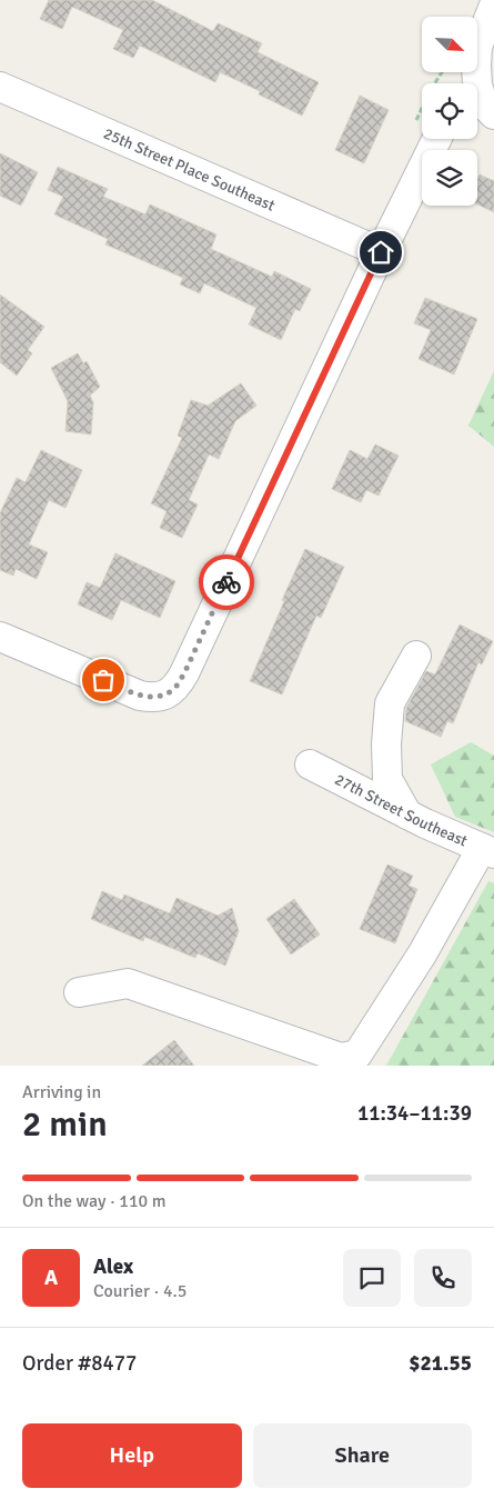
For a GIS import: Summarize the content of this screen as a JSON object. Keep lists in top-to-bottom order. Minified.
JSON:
{"streets":{"street":["25th Street Place Southeast","27th Street Southeast"]},"north":"bottom right","page":{"heading":["2 min","Arriving in","11:34–11:39"],"panel":["Alex","Courier · 4.5","Order #8477","$21.55"],"bar":"On the way · 110 m","round":"A","buttons":["Help","Share"]}}
